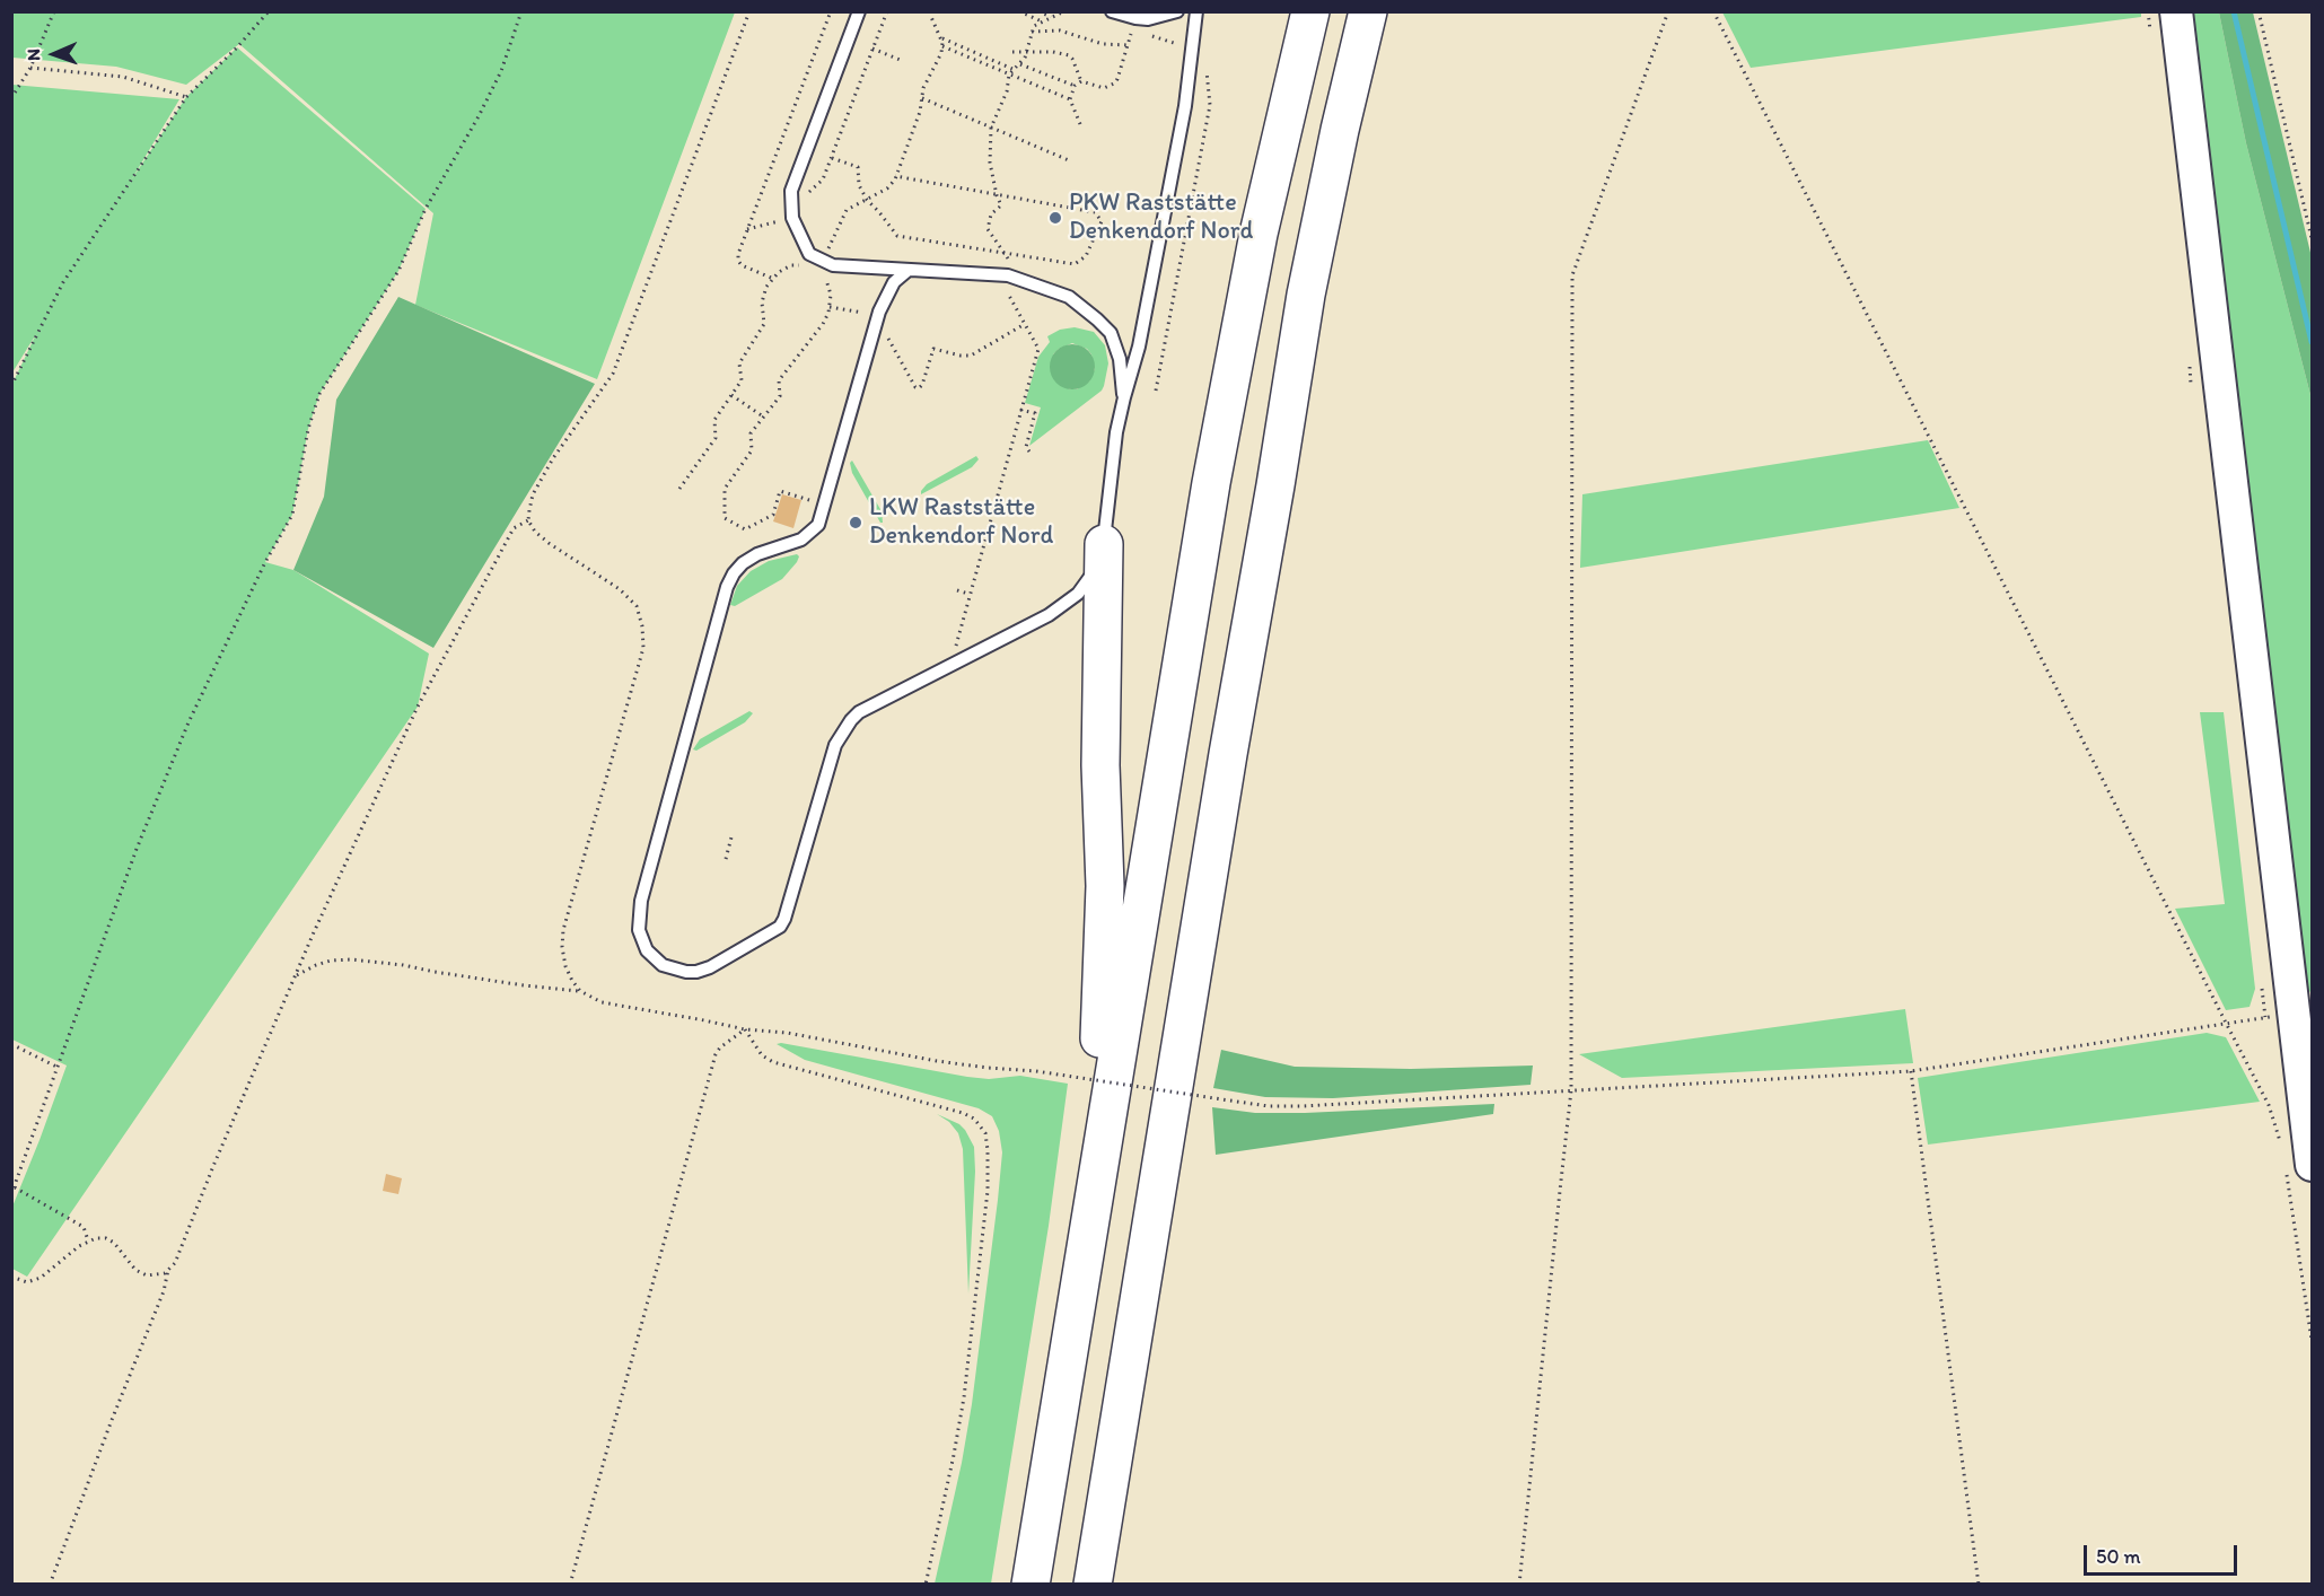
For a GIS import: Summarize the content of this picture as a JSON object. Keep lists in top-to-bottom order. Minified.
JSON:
{"places":["PKW Raststätte Denkendorf Nord","LKW Raststätte Denkendorf Nord"],"scale_bar":"50 m","north":"left"}
